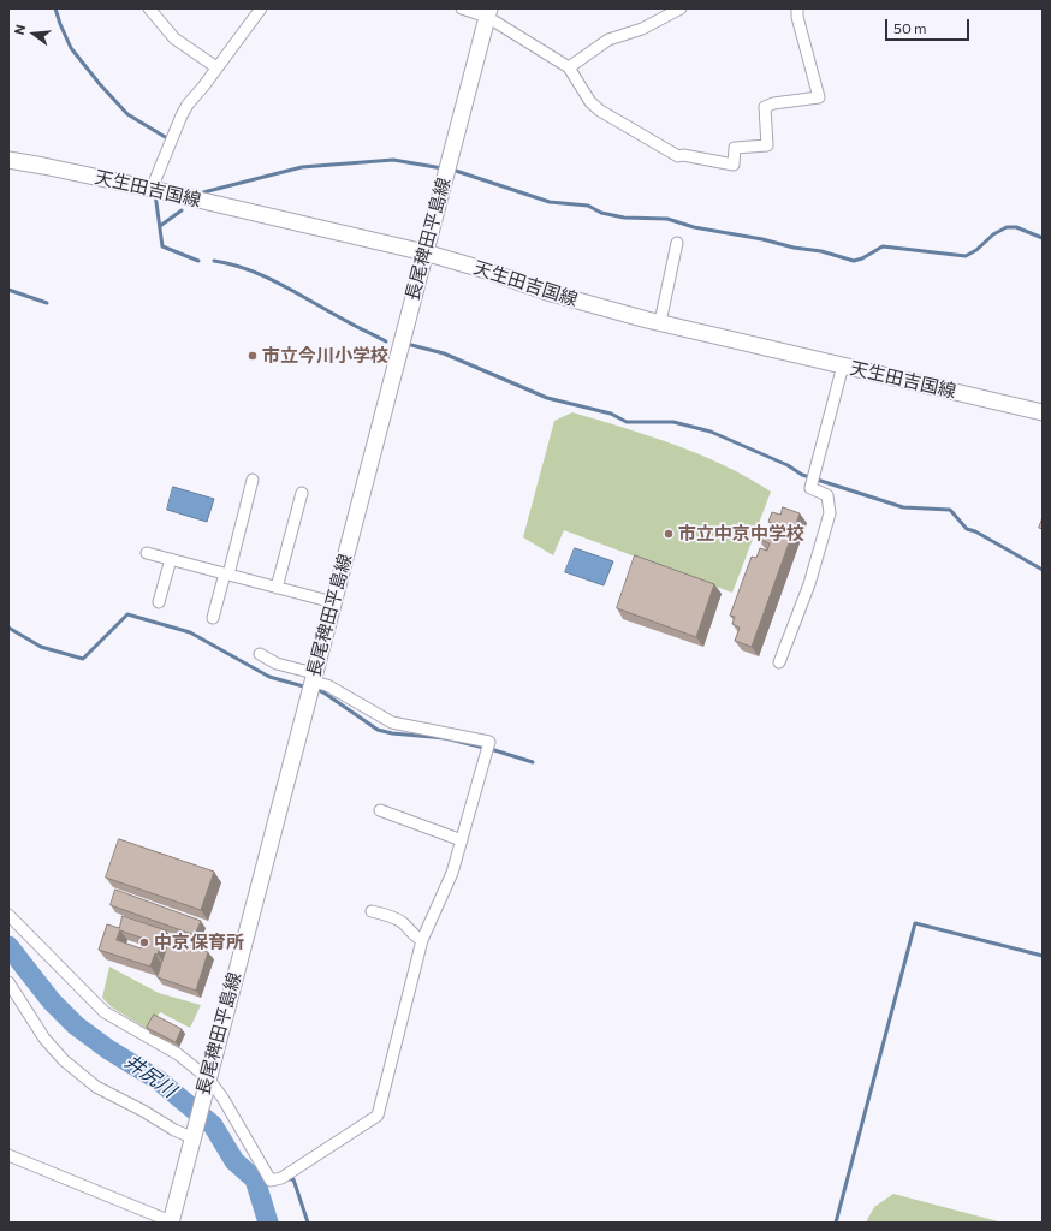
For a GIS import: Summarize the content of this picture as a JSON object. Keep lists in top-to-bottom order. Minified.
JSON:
{"streets":{"main road":["天生田吉国線","長尾稗田平島線"]},"crossings":[["天生田吉国線","長尾稗田平島線"]],"water":["井尻川"],"places":["市立今川小学校","市立中京中学校","中京保育所"],"scale_bar":"50 m","north":"left"}
